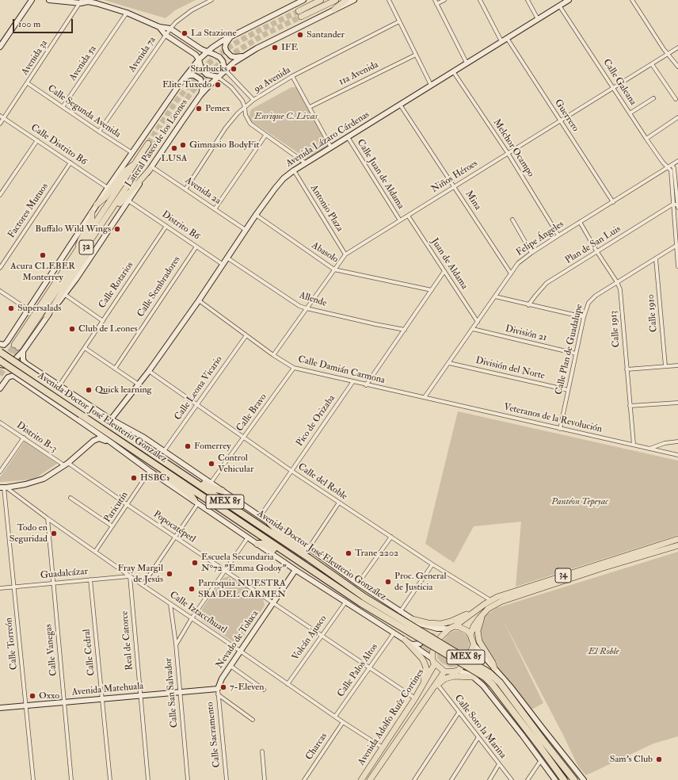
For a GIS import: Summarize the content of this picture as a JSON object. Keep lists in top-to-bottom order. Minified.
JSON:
{"streets":{"highway":["Avenida Doctor José Eleuterio González","MEX 85"],"main road":["32","34","Avenida Adolfo Ruíz Cortines"],"street":["Avenida 7a","Avenida 3a","Avenida 5a","11a Avenida","9a Avenida","Calle Galeana","Calle Segunda Avenida","Guerrero","Avenida Lázaro Cárdenas","Lateral Paseo de los Leones","Calle Distrito B6","Melchor Ocampo","Calle Juan de Aldama","Niños Héroes","Avenida 2a","Mina","Antonio Plaza","Factores Mutuos","Distrito B6","Felipe Ángeles","Plan de San Luis","Abasolo","Juan de Aldama","Calle Rotarios","Calle Sembradores","Allende","Calle 1910","Calle 1913","División 21","Calle Plan de Guadalupe","División del Norte","Calle Damián Carmona","Calle Leona Vicario","Calle Bravo","Veteranos de la Revolución","Pico de Orizaba","Distrito B-3","Calle del Roble","Paricutín","Popocatépetl","Guadalcázar","Calle Iztaccíhuatl","Volcán Ajusco","Nevado de Toluca","Real de Catorce","Calle Torreón","Calle Vanegas","Calle Cedral","Calle Palos Altos","Avenida Matehuala","Calle San Salvador","Calle Soto la Marina","Calle Sacramento","Charcas"]},"crossings":[["Avenida 7a","Calle Segunda Avenida"],["Avenida 3a","Calle Segunda Avenida"],["Avenida 3a","Calle Distrito B6"],["Avenida 5a","Calle Segunda Avenida"],["9a Avenida","Avenida 2a"],["Calle Galeana","Avenida Lázaro Cárdenas"],["Calle Galeana","Niños Héroes"],["Calle Galeana","Felipe Ángeles"],["Calle Segunda Avenida","Lateral Paseo de los Leones"],["Guerrero","Avenida Lázaro Cárdenas"],["Guerrero","Niños Héroes"],["Guerrero","Felipe Ángeles"],["Avenida Lázaro Cárdenas","Melchor Ocampo"],["Avenida Lázaro Cárdenas","Calle Juan de Aldama"],["Avenida Lázaro Cárdenas","Avenida 2a"],["Avenida Lázaro Cárdenas","Mina"],["Avenida Lázaro Cárdenas","Antonio Plaza"],["Avenida Lázaro Cárdenas","Distrito B6"],["Avenida Lázaro Cárdenas","Abasolo"],["Avenida Lázaro Cárdenas","Allende"],["Avenida Lázaro Cárdenas","Calle Damián Carmona"],["Avenida Lázaro Cárdenas","Avenida Doctor José Eleuterio González"],["Avenida Lázaro Cárdenas","Calle del Roble"],["Lateral Paseo de los Leones","Calle Distrito B6"],["Lateral Paseo de los Leones","Avenida 2a"],["Lateral Paseo de los Leones","Distrito B6"],["Lateral Paseo de los Leones","Avenida Doctor José Eleuterio González"],["Calle Distrito B6","Factores Mutuos"],["Melchor Ocampo","Niños Héroes"],["Melchor Ocampo","Felipe Ángeles"],["Calle Juan de Aldama","Niños Héroes"],["Niños Héroes","Mina"],["Niños Héroes","Antonio Plaza"],["Niños Héroes","Abasolo"],["Niños Héroes","Juan de Aldama"],["Niños Héroes","Allende"],["Niños Héroes","Calle Damián Carmona"],["Mina","Felipe Ángeles"],["Distrito B6","Calle Rotarios"],["Distrito B6","Calle Sembradores"],["Felipe Ángeles","Juan de Aldama"],["Felipe Ángeles","Calle 1913"],["Felipe Ángeles","División 21"],["Felipe Ángeles","División del Norte"],["Felipe Ángeles","Calle Damián Carmona"],["Felipe Ángeles","Veteranos de la Revolución"],["Plan de San Luis","Calle 1913"],["Calle Rotarios","Avenida Doctor José Eleuterio González"],["Calle 1910","Calle Plan de Guadalupe"],["Calle 1913","Calle Plan de Guadalupe"],["Calle 1913","Veteranos de la Revolución"],["División 21","Calle Plan de Guadalupe"],["Calle Plan de Guadalupe","División del Norte"],["Calle Plan de Guadalupe","Veteranos de la Revolución"],["Calle Damián Carmona","Calle Leona Vicario"],["Calle Damián Carmona","Calle Bravo"],["Calle Damián Carmona","Veteranos de la Revolución"],["Calle Damián Carmona","Pico de Orizaba"],["Calle Leona Vicario","Avenida Doctor José Eleuterio González"],["Calle Leona Vicario","Calle del Roble"],["Calle Bravo","Avenida Doctor José Eleuterio González"],["Calle Bravo","Calle del Roble"],["Avenida Doctor José Eleuterio González","Pico de Orizaba"],["Avenida Doctor José Eleuterio González","34"],["Avenida Doctor José Eleuterio González","Avenida Adolfo Ruíz Cortines"],["Pico de Orizaba","Calle del Roble"],["Distrito B-3","Popocatépetl"],["Calle del Roble","34"],["Paricutín","Popocatépetl"],["Paricutín","Calle Iztaccíhuatl"],["Popocatépetl","Volcán Ajusco"],["Popocatépetl","Nevado de Toluca"],["Popocatépetl","Calle Palos Altos"],["Popocatépetl","Avenida Adolfo Ruíz Cortines"],["Guadalcázar","Calle Iztaccíhuatl"],["Guadalcázar","Real de Catorce"],["Guadalcázar","Calle Torreón"],["Guadalcázar","Calle Vanegas"],["Guadalcázar","Calle Cedral"],["34","Avenida Adolfo Ruíz Cortines"],["Calle Iztaccíhuatl","Volcán Ajusco"],["Calle Iztaccíhuatl","Nevado de Toluca"],["Calle Iztaccíhuatl","Real de Catorce"],["Calle Iztaccíhuatl","Calle Torreón"],["Calle Iztaccíhuatl","Calle Vanegas"],["Calle Iztaccíhuatl","Calle Palos Altos"],["Calle Iztaccíhuatl","Calle San Salvador"],["Calle Iztaccíhuatl","Avenida Adolfo Ruíz Cortines"],["Calle Iztaccíhuatl","Charcas"],["Nevado de Toluca","Avenida Matehuala"],["Nevado de Toluca","Calle Sacramento"],["Real de Catorce","Avenida Matehuala"],["Calle Torreón","Avenida Matehuala"],["Calle Vanegas","Avenida Matehuala"],["Calle Cedral","Avenida Matehuala"],["Avenida Matehuala","Calle San Salvador"],["Avenida Matehuala","Calle Sacramento"],["Avenida Adolfo Ruíz Cortines","Calle Soto la Marina"]],"parks":["Enrique C. Livas","Pantéon Tepeyac","El Roble"],"places":["La Stazione","Santander","IFE","Starbucks","Elite Tuxedo","Pemex","Gimnasio BodyFit","LUSA","Buffalo Wild Wings","Acura CLEBER Monterrey","Supersalads","Club de Leones","Quick learning","Fomerrey","Control Vehicular","HSBC","Todo en Seguridad","Trane 2202","Escuela Secundaria N°72 \"Emma Godoy\"","Fray Margil de Jesús","Proc. General de Justicia","Parroquia NUESTRA SRA DEL CARMEN","7-Eleven","Oxxo","Sam's Club"],"scale_bar":"100 m"}
